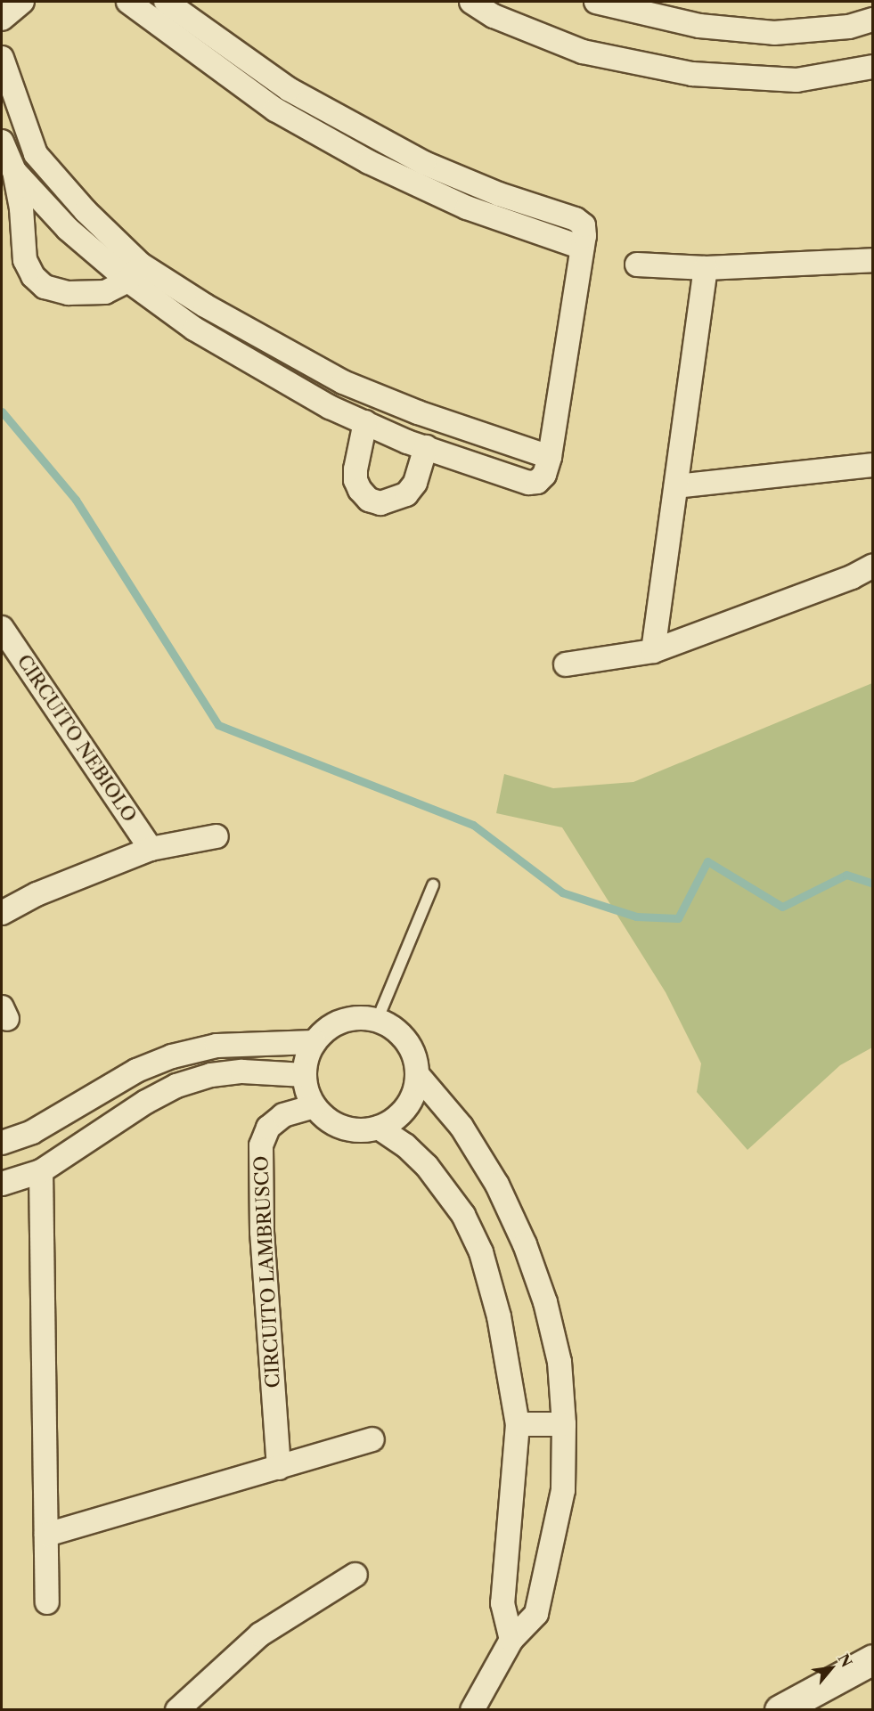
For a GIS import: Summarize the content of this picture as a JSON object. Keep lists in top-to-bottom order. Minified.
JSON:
{"streets":{"street":["CIRCUITO NEBIOLO","CIRCUITO LAMBRUSCO"]},"north":"top right"}
